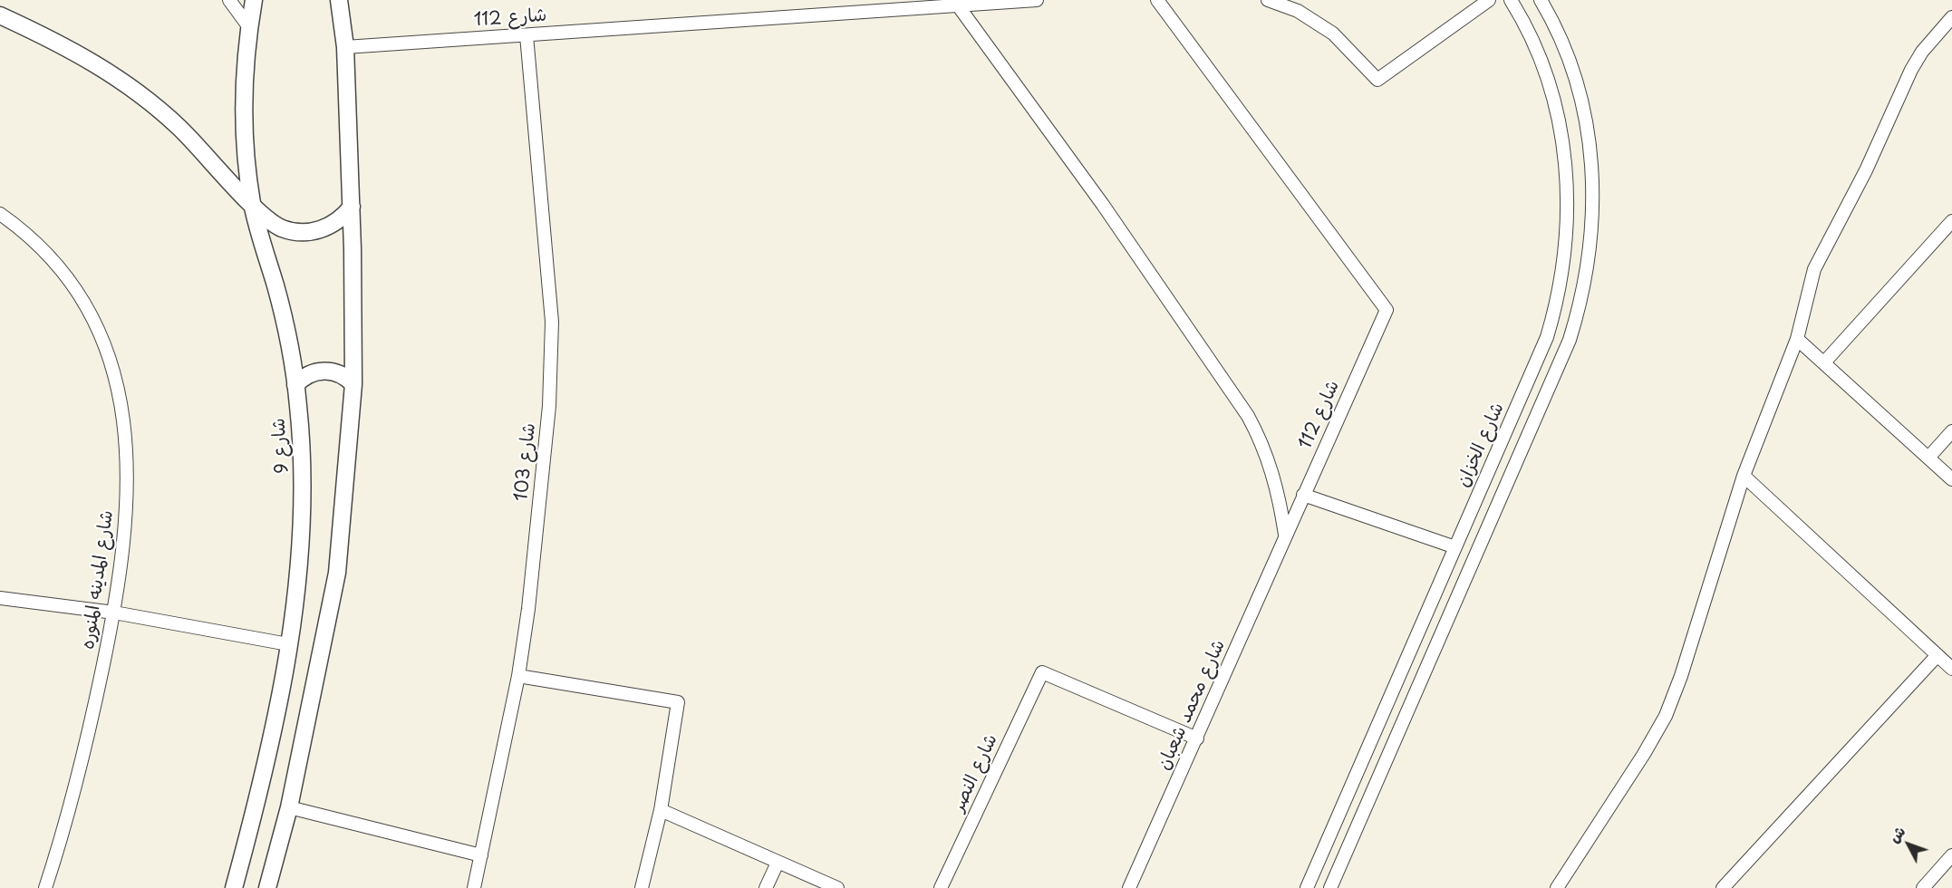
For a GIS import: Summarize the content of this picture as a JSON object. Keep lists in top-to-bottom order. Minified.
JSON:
{"streets":{"main road":["شارع 9"],"street":["شارع 112","شارع الخزان","شارع 103","شارع المدينه المنوره","شارع محمد شعبان","شارع النصر"]},"crossings":[["شارع 112","شارع 103"],["شارع 112","شارع محمد شعبان"],["شارع محمد شعبان","شارع النصر"]],"north":"top left"}
